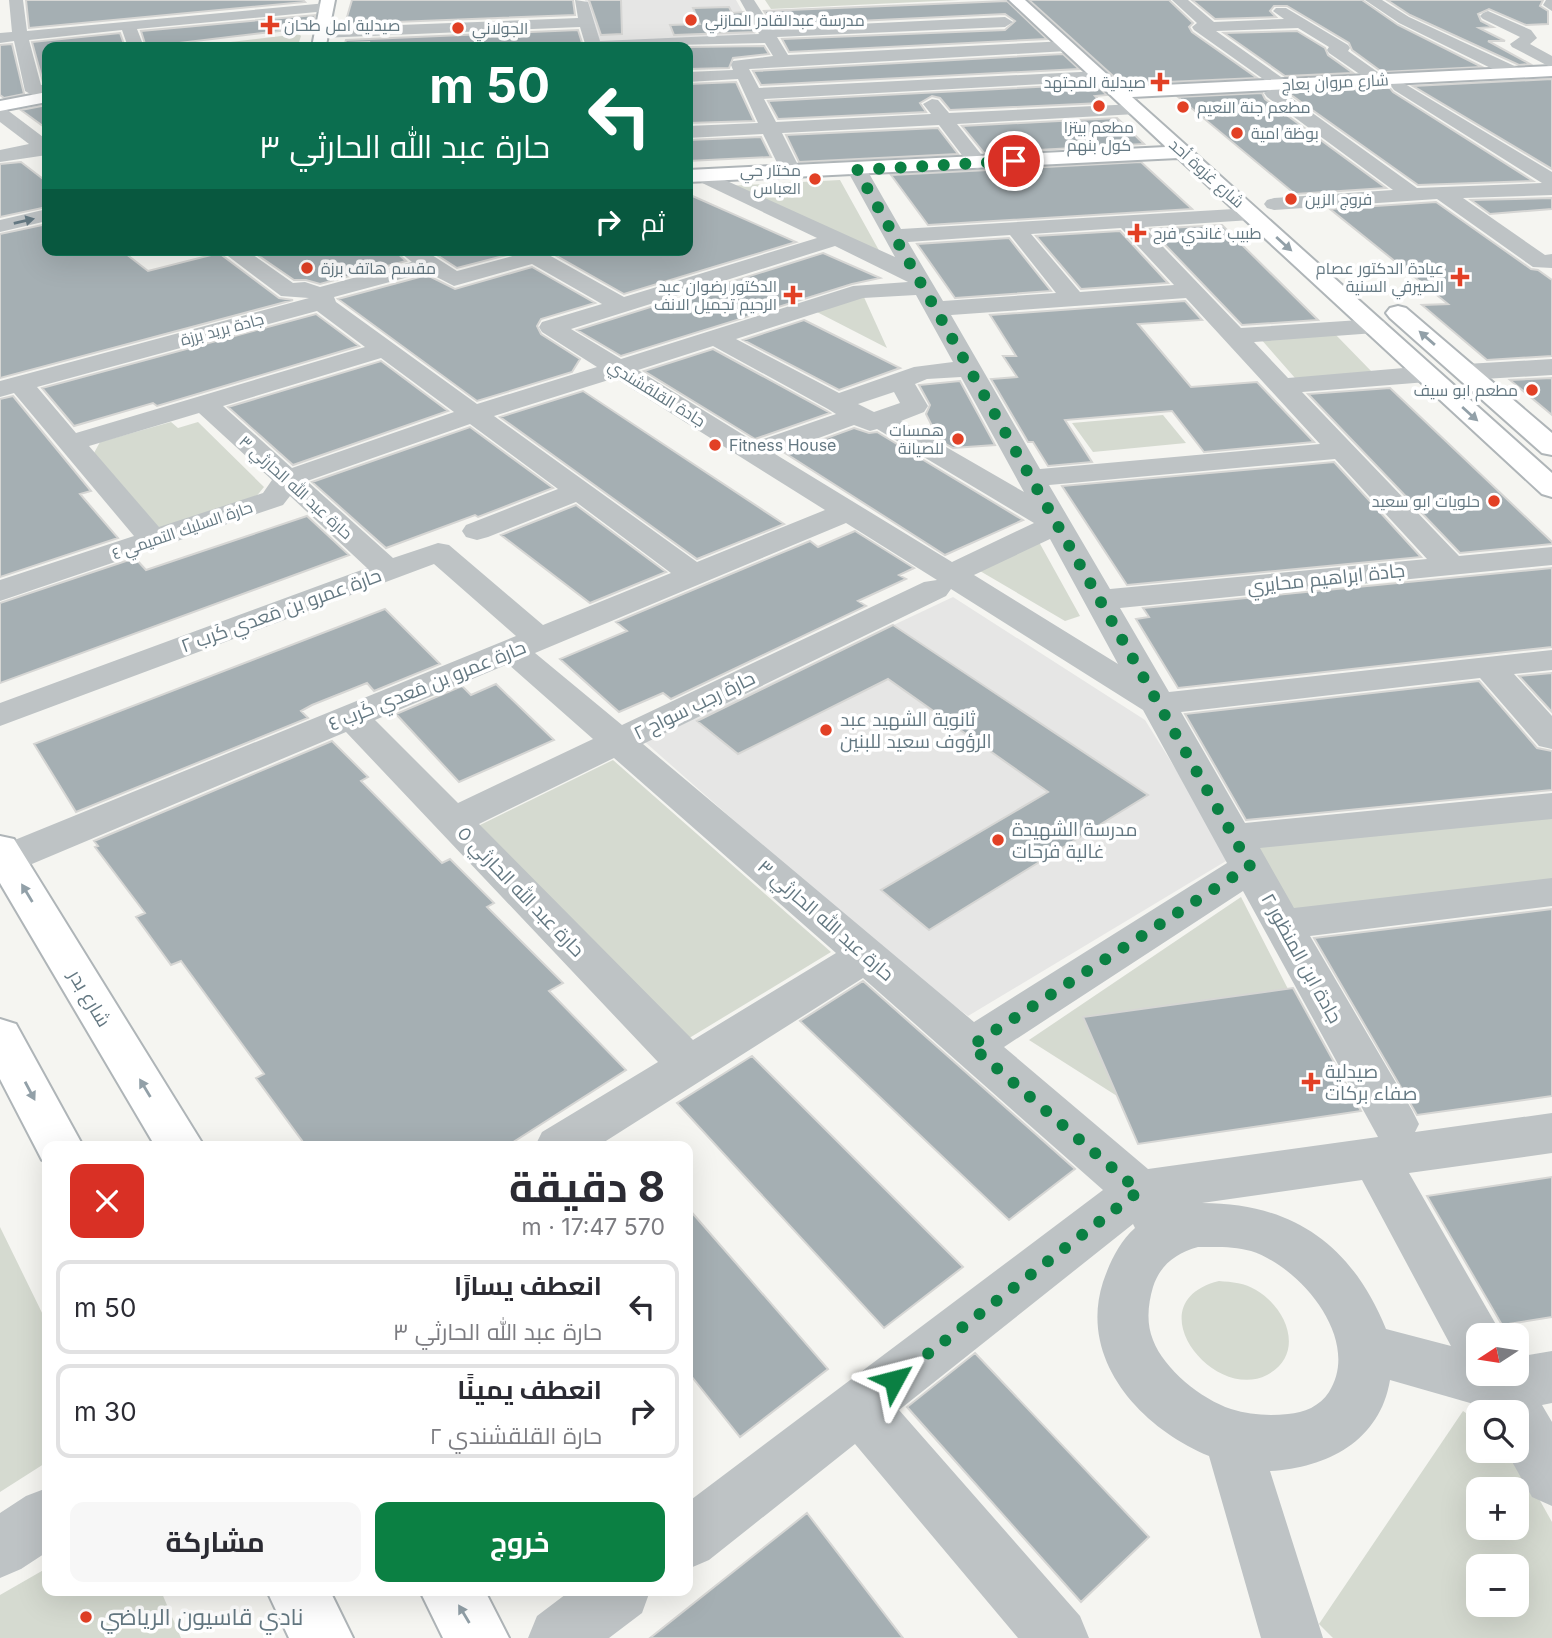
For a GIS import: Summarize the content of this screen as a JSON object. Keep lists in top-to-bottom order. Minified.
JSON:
{"streets":{"main road":["شارع مروان بعاج","شارع غزوة أحد","شارع بدر"],"street":["جادة بريد برزة","جادة القلقشندي","حارة عبد الله الحارثي ٣","حارة السليك التميمي ٤","جادة ابراهيم محايري","حارة عمرو بن مَعدي كَرب ٢","حارة عمرو بن مَعدي كَرب ٤","حارة رجب سواح ٢","حارة عبد الله الحارثي ٥","جادة ابن المنظور ٢"]},"crossings":[["شارع مروان بعاج","شارع غزوة أحد"],["جادة القلقشندي","حارة السليك التميمي ٤"],["جادة القلقشندي","حارة عمرو بن مَعدي كَرب ٤"],["جادة القلقشندي","حارة رجب سواح ٢"],["جادة القلقشندي","جادة ابن المنظور ٢"],["حارة عبد الله الحارثي ٣","حارة السليك التميمي ٤"],["حارة عبد الله الحارثي ٣","حارة عمرو بن مَعدي كَرب ٢"],["حارة عبد الله الحارثي ٣","حارة عمرو بن مَعدي كَرب ٤"],["حارة عبد الله الحارثي ٣","حارة رجب سواح ٢"],["حارة السليك التميمي ٤","جادة ابن المنظور ٢"],["جادة ابراهيم محايري","جادة ابن المنظور ٢"],["حارة عمرو بن مَعدي كَرب ٢","حارة عمرو بن مَعدي كَرب ٤"],["حارة عمرو بن مَعدي كَرب ٤","حارة عبد الله الحارثي ٥"],["حارة عمرو بن مَعدي كَرب ٤","شارع بدر"],["حارة رجب سواح ٢","حارة عبد الله الحارثي ٥"],["حارة رجب سواح ٢","جادة ابن المنظور ٢"]],"places":{"other":["مدرسة عبدالقادر المازني","الجولاني","مطعم بيتزا كول بنهم","مطعم جنة النعيم","بوظة امية","مختار حي العباس","فروج الزين","مقسم هاتف برزة","مطعم ابو سيف","همسات للصيانة","Fitness House","حلويات ابو سعيد","ثانوية الشهيد عبد الرؤوف سعيد للبنين","مدرسة الشهيدة غالية فرحات","نادي قاسيون الرياضي"],"health":["صيدلية امل طحان","صيدلية المجتهد","طبيب غاندي فرح","عيادة الدكتور عصام الصيرفي السنية","الدكتور رضوان عبد الرحيم تجميل الانف","صيدلية صفاء بركات"]},"north":"left","page":{"turn":["50 m","حارة عبد الله الحارثي ٣"],"then":"ثم","heading":["8 دقيقة","570 m · 17:47"],"list":[{"name":"انعطف يسارًا","note":"حارة عبد الله الحارثي ٣","value":"50 m"},{"name":"انعطف يمينًا","note":"حارة القلقشندي ٢","value":"30 m"}],"map_buttons":["+","−"],"buttons":["خروج","مشاركة"]}}
